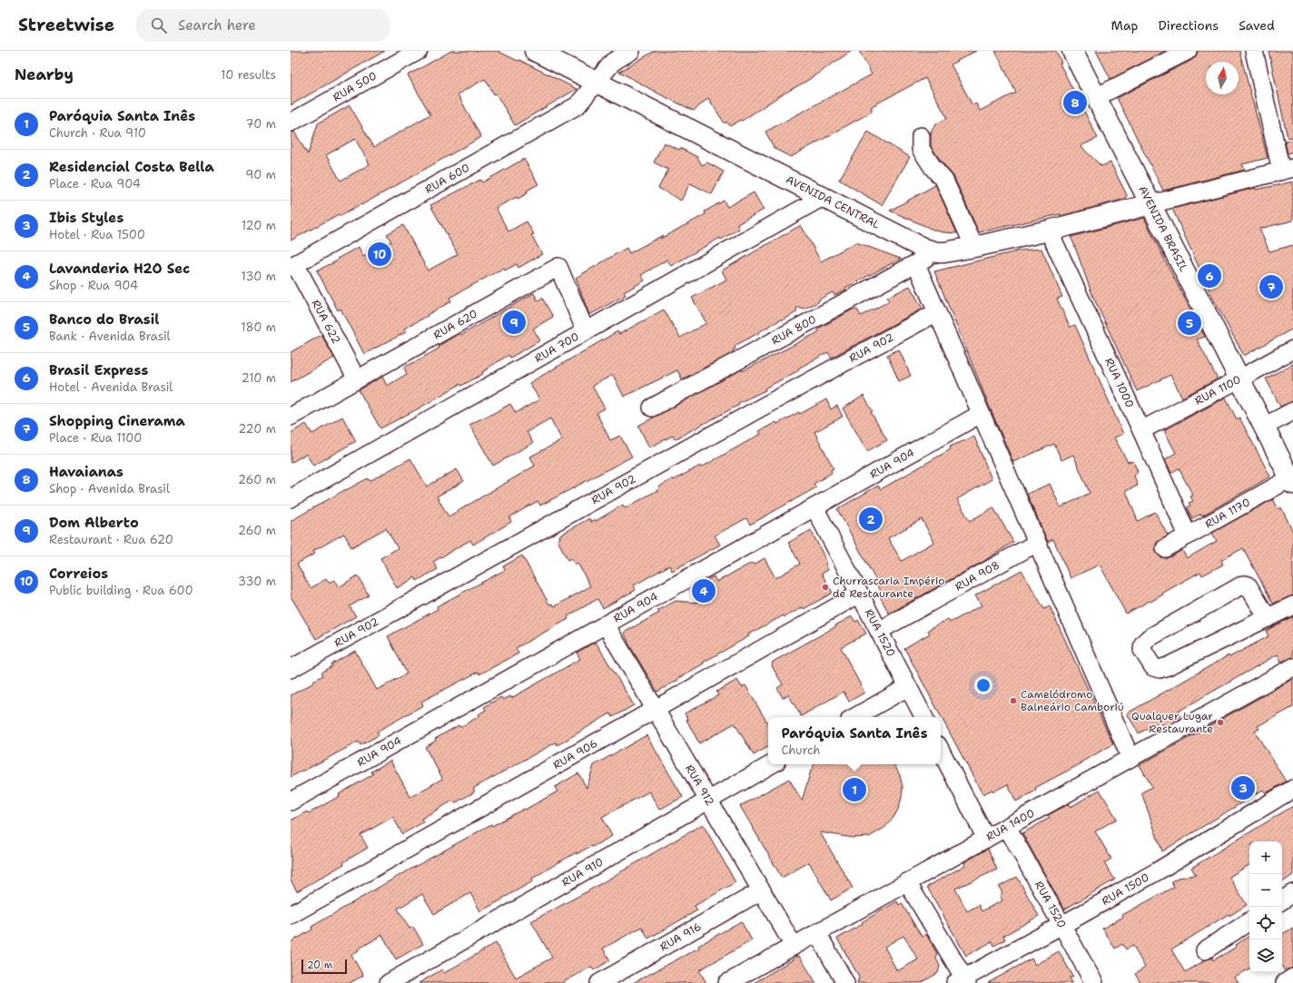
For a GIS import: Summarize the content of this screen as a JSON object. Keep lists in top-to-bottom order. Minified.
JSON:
{"streets":{"main road":["AVENIDA CENTRAL","AVENIDA BRASIL"],"street":["RUA 500","RUA 600","RUA 622","RUA 620","RUA 800","RUA 700","RUA 902","RUA 1000","RUA 1100","RUA 904","RUA 1170","RUA 908","RUA 1520","RUA 906","RUA 912","RUA 1400","RUA 910","RUA 1500","RUA 916"]},"crossings":[["RUA 600","AVENIDA CENTRAL"],["RUA 600","RUA 622"],["AVENIDA CENTRAL","AVENIDA BRASIL"],["AVENIDA CENTRAL","RUA 800"],["AVENIDA CENTRAL","RUA 700"],["AVENIDA CENTRAL","RUA 1000"],["AVENIDA BRASIL","RUA 1100"],["AVENIDA BRASIL","RUA 1170"],["RUA 622","RUA 620"],["RUA 620","RUA 700"],["RUA 1000","RUA 1100"],["RUA 1000","RUA 1170"],["RUA 904","RUA 1520"],["RUA 904","RUA 912"],["RUA 908","RUA 1520"],["RUA 1520","RUA 906"],["RUA 1520","RUA 1400"],["RUA 1520","RUA 1500"],["RUA 906","RUA 912"],["RUA 912","RUA 1400"],["RUA 912","RUA 910"],["RUA 912","RUA 916"]],"places":["Churrascaria Império de Restaurante","Camelódromo Balneário Camboriú","Qualquer Lugar Restaurante"],"scale_bar":"20 m","north":"top","page":{"header":"Streetwise","search":"Search here","nav":["Map","Directions","Saved"],"heading":["Nearby","10 results"],"pins":["8","10","6","7","9","5","2","4","3","1"],"list":[{"mark":"1","name":"Paróquia Santa Inês","note":"Church · Rua 910","value":"70 m"},{"mark":"2","name":"Residencial Costa Bella","note":"Place · Rua 904","value":"90 m"},{"mark":"3","name":"Ibis Styles","note":"Hotel · Rua 1500","value":"120 m"},{"mark":"4","name":"Lavanderia H2O Sec","note":"Shop · Rua 904","value":"130 m"},{"mark":"5","name":"Banco do Brasil","note":"Bank · Avenida Brasil","value":"180 m"},{"mark":"6","name":"Brasil Express","note":"Hotel · Avenida Brasil","value":"210 m"},{"mark":"7","name":"Shopping Cinerama","note":"Place · Rua 1100","value":"220 m"},{"mark":"8","name":"Havaianas","note":"Shop · Avenida Brasil","value":"260 m"},{"mark":"9","name":"Dom Alberto","note":"Restaurant · Rua 620","value":"260 m"},{"mark":"10","name":"Correios","note":"Public building · Rua 600","value":"330 m"}],"popup":["Paróquia Santa Inês","Church"],"map_buttons":["+","−"],"scale":"20 m"}}
